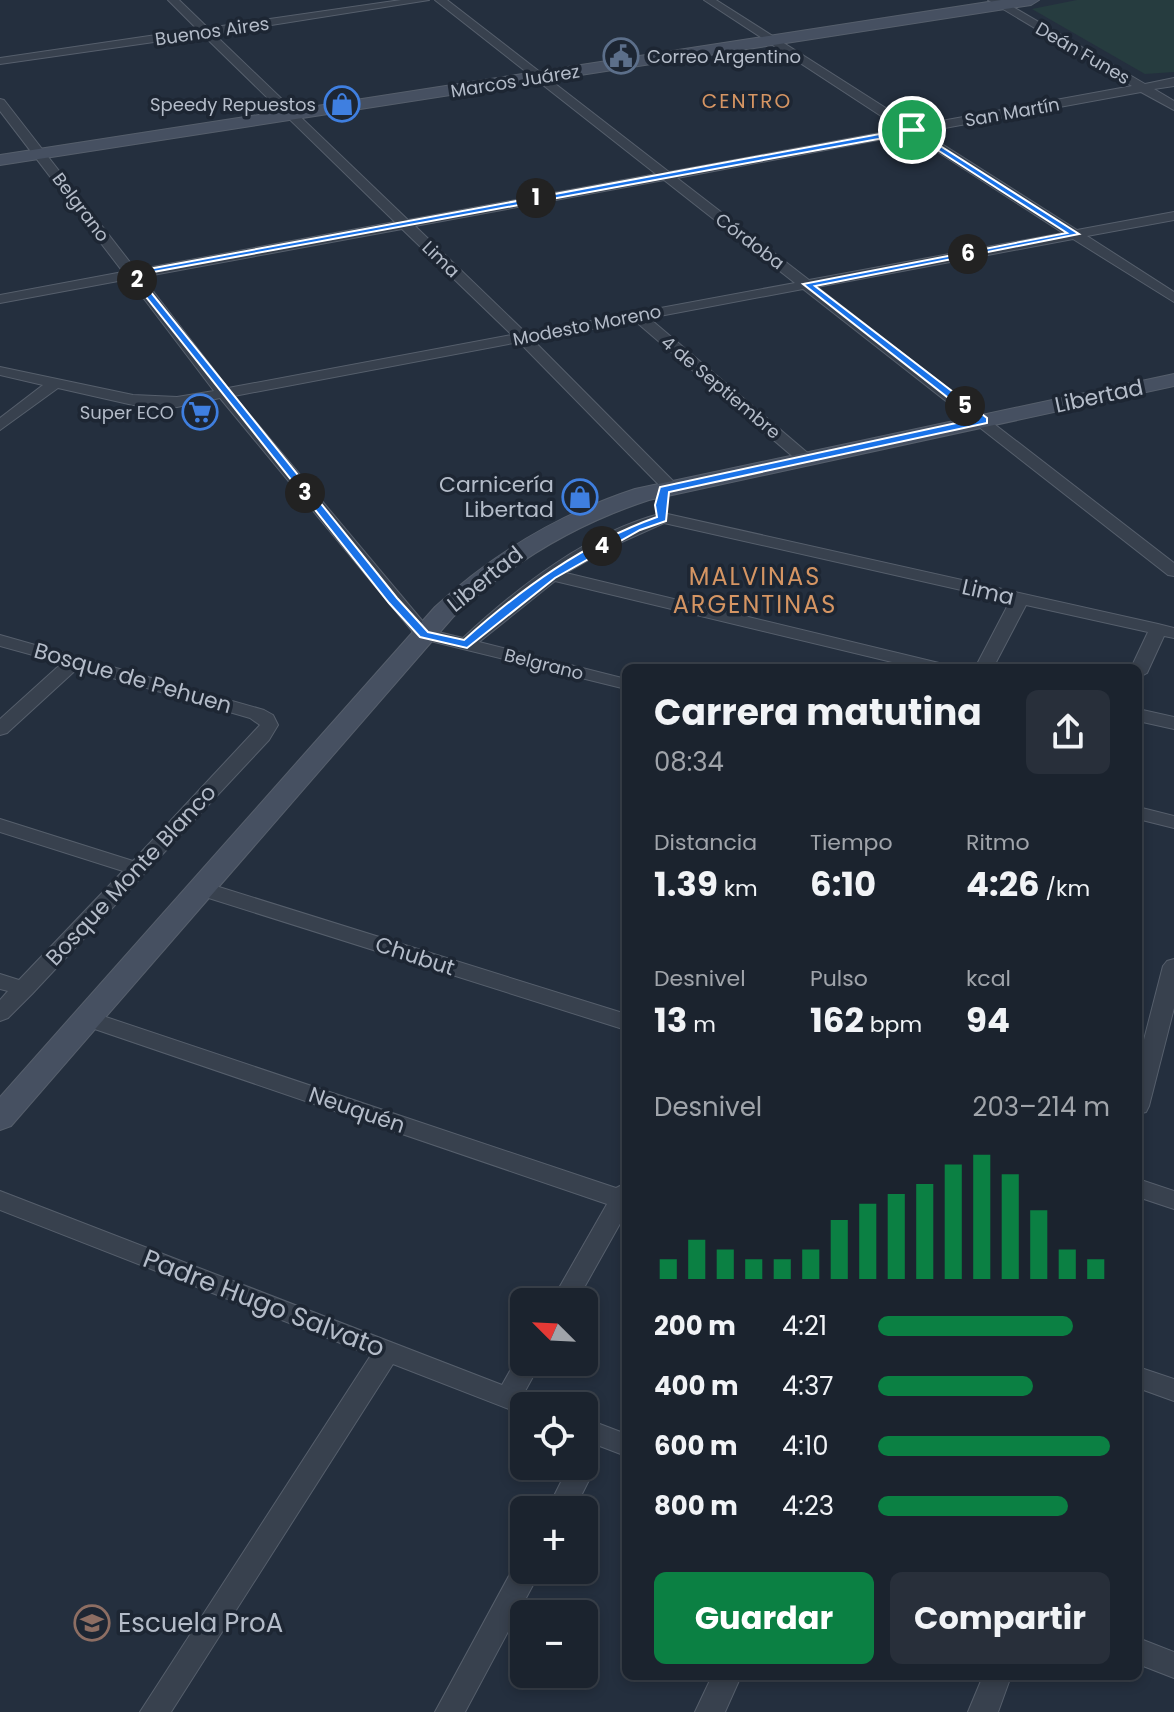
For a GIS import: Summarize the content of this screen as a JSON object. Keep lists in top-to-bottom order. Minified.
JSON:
{"streets":{"main road":["Marcos Juárez","Libertad"],"street":["Buenos Aires","Deán Funes","San Martín","Belgrano","Córdoba","Lima","Modesto Moreno","4 de Septiembre","Bosque de Pehuen","Bosque Monte Blanco","Chubut","Neuquén","Padre Hugo Salvato"]},"crossings":[["Buenos Aires","Lima"],["Deán Funes","Marcos Juárez"],["Deán Funes","San Martín"],["Marcos Juárez","Belgrano"],["Marcos Juárez","Córdoba"],["Marcos Juárez","Lima"],["San Martín","Belgrano"],["San Martín","Córdoba"],["San Martín","Lima"],["Belgrano","Modesto Moreno"],["Belgrano","Libertad"],["Córdoba","Modesto Moreno"],["Córdoba","Libertad"],["Lima","Modesto Moreno"],["Lima","Libertad"],["Modesto Moreno","4 de Septiembre"],["4 de Septiembre","Libertad"],["Libertad","Chubut"],["Libertad","Neuquén"],["Bosque de Pehuen","Bosque Monte Blanco"]],"districts":["CENTRO","MALVINAS ARGENTINAS"],"places":{"public building":["Correo Argentino"],"shop":["Speedy Repuestos","Carnicería Libertad"],"supermarket":["Super ECO"],"school or university":["Escuela ProA"]},"north":"top left","page":{"pins":["1","6","2","5","3","4"],"heading":["Carrera matutina","08:34"],"stats":[["Distancia","1.39 km"],["Tiempo","6:10"],["Ritmo","4:26 /km"],["Desnivel","13 m"],["Pulso","162 bpm"],["kcal","94"]],"chart":["Desnivel","203–214 m"],"map_buttons":["+","−"],"list":[{"name":"200 m","note":"4:21"},{"name":"400 m","note":"4:37"},{"name":"600 m","note":"4:10"},{"name":"800 m","note":"4:23"}],"buttons":["Guardar","Compartir"]}}
